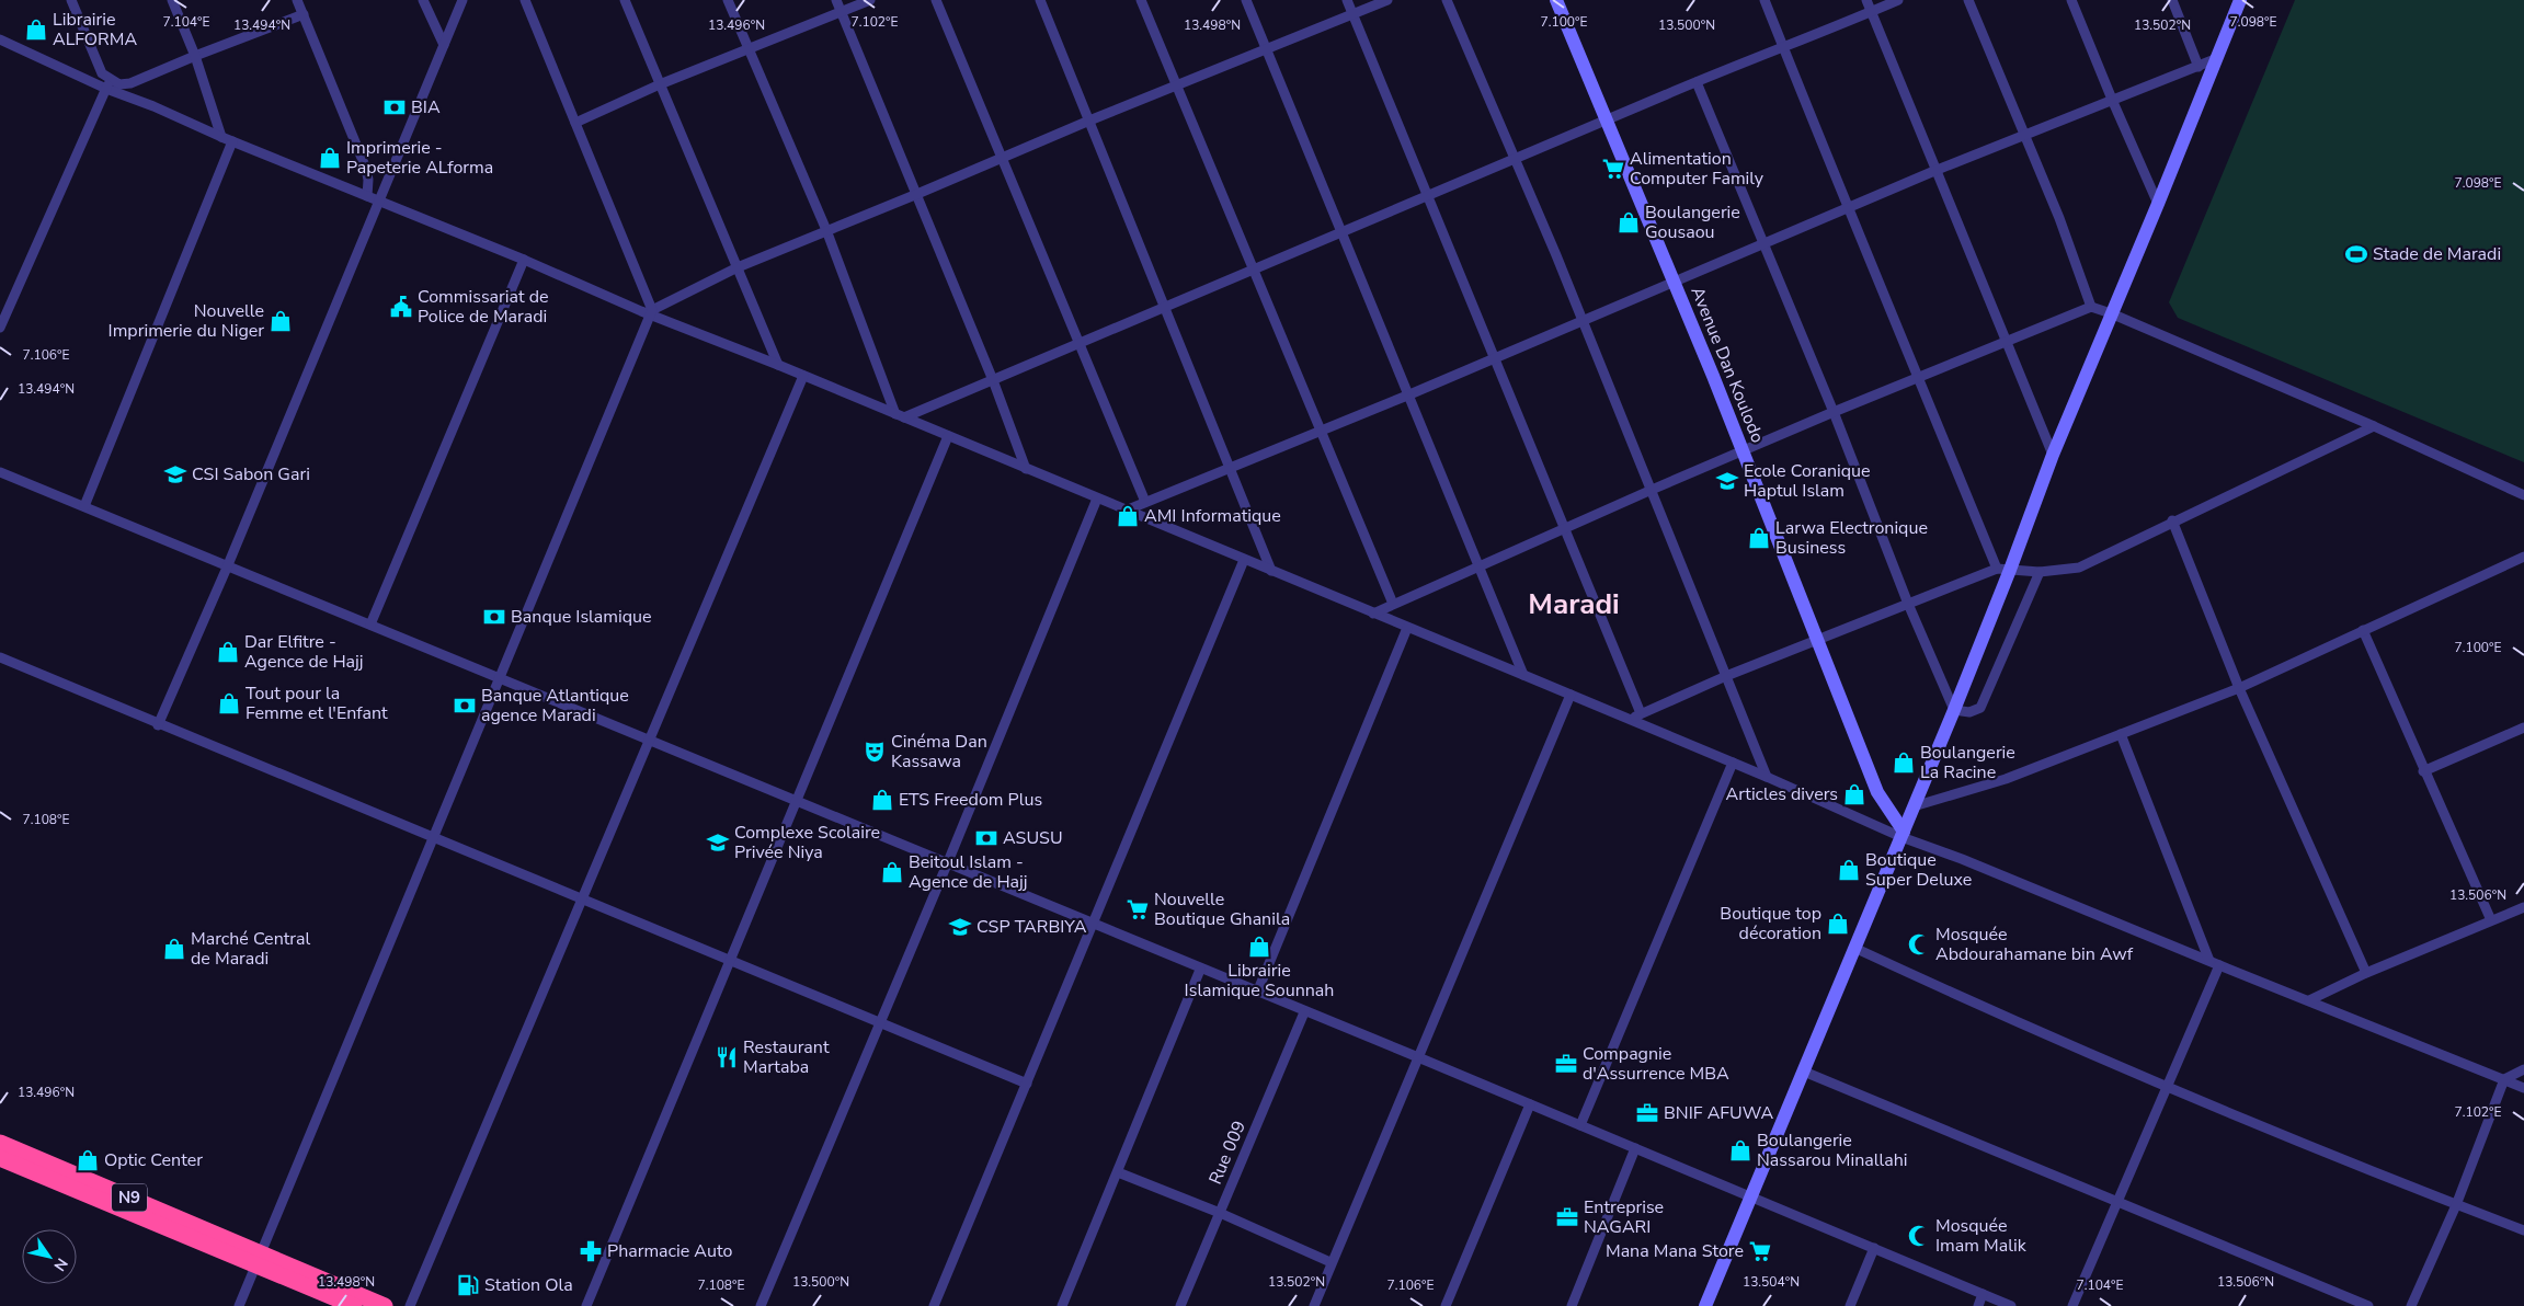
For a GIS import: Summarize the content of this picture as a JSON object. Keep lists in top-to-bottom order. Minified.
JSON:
{"streets":{"highway":["N9"],"street":["Avenue Dan Koulodo","Rue 009"]},"districts":["Maradi"],"places":{"shop":["Librairie ALFORMA","Imprimerie - Papeterie ALforma","Boulangerie Gousaou","Nouvelle Imprimerie du Niger","AMI Informatique","Larwa Electronique Business","Dar Elfitre - Agence de Hajj","Tout pour la Femme et l'Enfant","Boulangerie La Racine","Articles divers","ETS Freedom Plus","Boutique Super Deluxe","Beitoul Islam - Agence de Hajj","Boutique top décoration","Librairie Islamique Sounnah","Marché Central de Maradi","Boulangerie Nassarou Minallahi","Optic Center"],"bank":["BIA","Banque Islamique","Banque Atlantique agence Maradi","ASUSU"],"supermarket":["Alimentation Computer Family","Nouvelle Boutique Ghanila","Mana Mana Store"],"sports":["Stade de Maradi"],"public building":["Commissariat de Police de Maradi"],"school or university":["CSI Sabon Gari","Ecole Coranique Haptul Islam","Complexe Scolaire Privée Niya","CSP TARBIYA"],"theatre":["Cinéma Dan Kassawa"],"mosque":["Mosquée Abdourahamane bin Awf","Mosquée Imam Malik"],"restaurant":["Restaurant Martaba"],"office":["Compagnie d'Assurrence MBA","BNIF AFUWA","Entreprise NAGARI"],"pharmacy":["Pharmacie Auto"],"fuel station":["Station Ola"]},"north":"bottom right","coordinates":["7.102°E","7.098°E","7.104°E","7.100°E","13.494°N","13.496°N","13.498°N","13.500°N","13.502°N","7.106°E","7.108°E","13.506°N","13.504°N"]}
